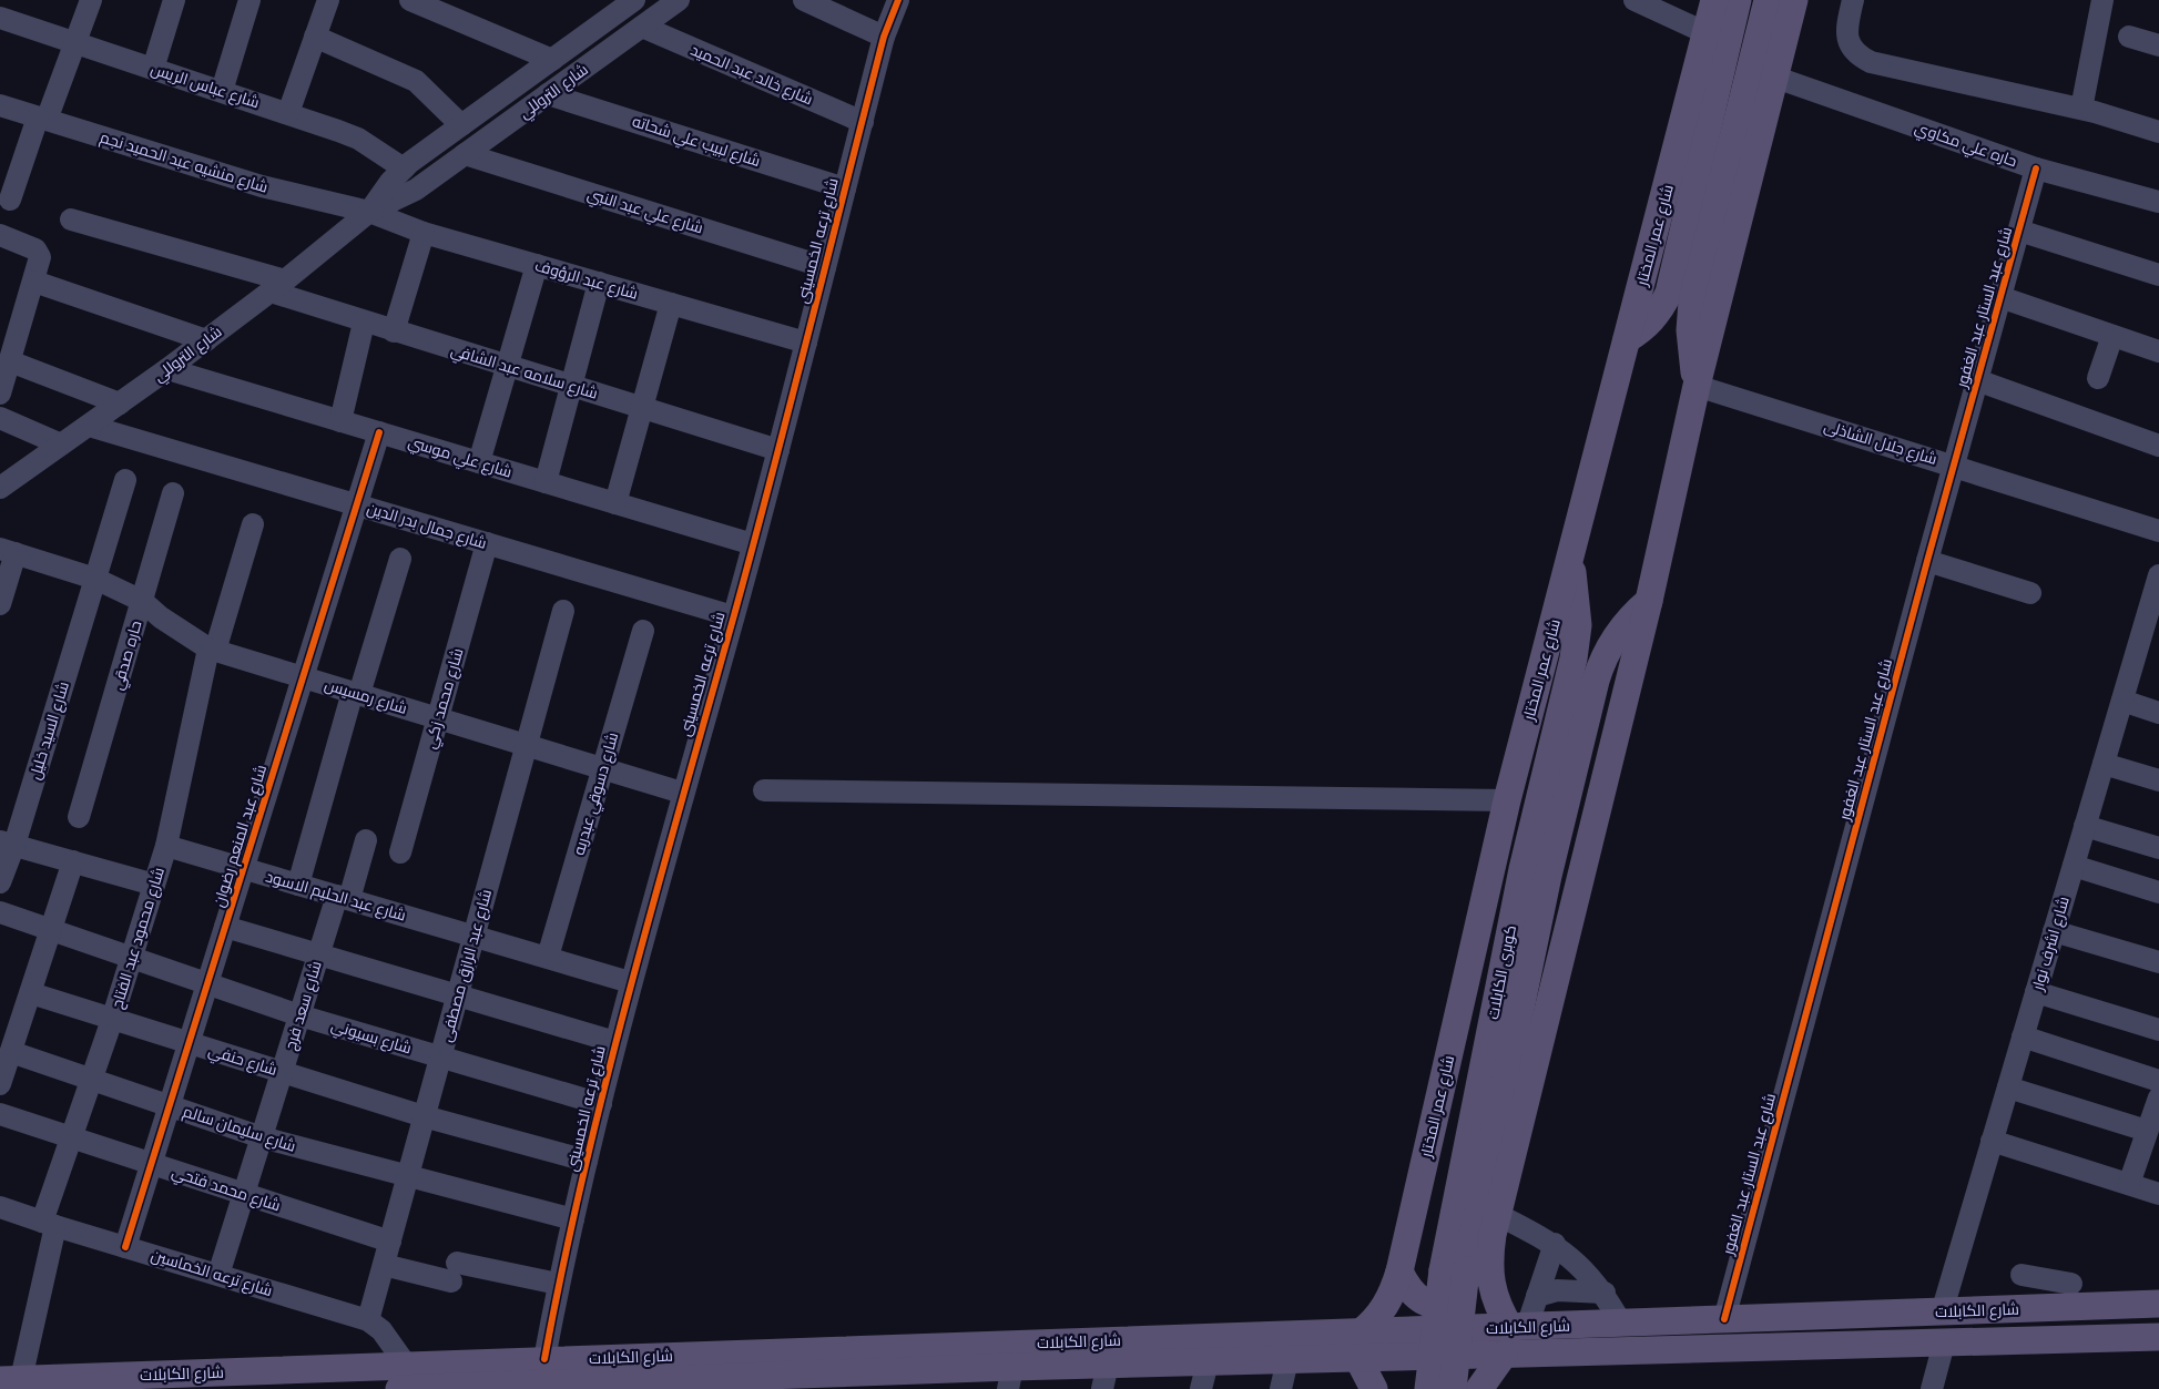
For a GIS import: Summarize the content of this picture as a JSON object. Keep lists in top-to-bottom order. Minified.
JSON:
{"streets":{"main road":["شارع عمر المختار","كوبرى الكابلات","شارع الكابلات"],"street":["شارع خالد عبد الحميد","شارع عباس الريس","شارع التروللي","شارع لبيب علي شحاته","حاره علي مكاوي","شارع منشيه عبد الحميد نجم","شارع علي عبد النبي","شارع ترعه الخمسينى","شارع عبد الرؤوف","شارع عبد الستار عبد الغفور","شارع سلامه عبد الشافي","شارع جلال الشاذلى","شارع علي موسي","شارع جمال بدر الدين","حاره صدقي","شارع رمسيس","شارع محمد زكي","شارع السيد خليل","شارع دسوقي عبدربه","شارع عبد المنعم رضوان","شارع عبد الحليم الاسود","شارع محمود عبد الفتاح","شارع اشرف نوار","شارع عبد الرازق مصطفى","شارع سعد فرج","شارع بسيوني","شارع حنفي","شارع سليمان سالم","شارع محمد فتحي","شارع ترعه الخماسين"]},"crossings":[["شارع خالد عبد الحميد","شارع التروللي"],["شارع خالد عبد الحميد","شارع ترعه الخمسينى"],["شارع عباس الريس","شارع التروللي"],["شارع التروللي","شارع لبيب علي شحاته"],["شارع التروللي","شارع منشيه عبد الحميد نجم"],["شارع التروللي","شارع علي عبد النبي"],["شارع التروللي","شارع عبد الرؤوف"],["شارع التروللي","شارع سلامه عبد الشافي"],["شارع التروللي","شارع علي موسي"],["شارع التروللي","شارع جمال بدر الدين"],["شارع لبيب علي شحاته","شارع ترعه الخمسينى"],["حاره علي مكاوي","شارع عبد الستار عبد الغفور"],["شارع منشيه عبد الحميد نجم","شارع عبد الرؤوف"],["شارع علي عبد النبي","شارع ترعه الخمسينى"],["شارع عمر المختار","كوبرى الكابلات"],["شارع عمر المختار","شارع الكابلات"],["شارع ترعه الخمسينى","شارع عبد الرؤوف"],["شارع ترعه الخمسينى","شارع سلامه عبد الشافي"],["شارع ترعه الخمسينى","شارع علي موسي"],["شارع ترعه الخمسينى","شارع جمال بدر الدين"],["شارع ترعه الخمسينى","شارع رمسيس"],["شارع ترعه الخمسينى","شارع عبد الحليم الاسود"],["شارع ترعه الخمسينى","شارع بسيوني"],["شارع ترعه الخمسينى","شارع حنفي"],["شارع ترعه الخمسينى","شارع سليمان سالم"],["شارع ترعه الخمسينى","شارع الكابلات"],["شارع عبد الستار عبد الغفور","شارع جلال الشاذلى"],["شارع عبد الستار عبد الغفور","شارع الكابلات"],["شارع علي موسي","شارع عبد المنعم رضوان"],["شارع جمال بدر الدين","شارع محمد زكي"],["شارع جمال بدر الدين","شارع عبد المنعم رضوان"],["حاره صدقي","شارع رمسيس"],["شارع رمسيس","شارع محمد زكي"],["شارع رمسيس","شارع السيد خليل"],["شارع رمسيس","شارع دسوقي عبدربه"],["شارع رمسيس","شارع عبد المنعم رضوان"],["شارع رمسيس","شارع محمود عبد الفتاح"],["شارع رمسيس","شارع عبد الرازق مصطفى"],["شارع دسوقي عبدربه","شارع عبد الحليم الاسود"],["شارع عبد المنعم رضوان","شارع عبد الحليم الاسود"],["شارع عبد المنعم رضوان","شارع بسيوني"],["شارع عبد المنعم رضوان","شارع حنفي"],["شارع عبد المنعم رضوان","شارع سليمان سالم"],["شارع عبد المنعم رضوان","شارع محمد فتحي"],["شارع عبد المنعم رضوان","شارع ترعه الخماسين"],["شارع عبد الحليم الاسود","شارع محمود عبد الفتاح"],["شارع عبد الحليم الاسود","شارع عبد الرازق مصطفى"],["شارع عبد الحليم الاسود","شارع سعد فرج"],["شارع محمود عبد الفتاح","شارع بسيوني"],["شارع محمود عبد الفتاح","شارع حنفي"],["شارع محمود عبد الفتاح","شارع سليمان سالم"],["شارع محمود عبد الفتاح","شارع محمد فتحي"],["شارع محمود عبد الفتاح","شارع ترعه الخماسين"],["شارع محمود عبد الفتاح","شارع الكابلات"],["شارع اشرف نوار","شارع الكابلات"],["شارع عبد الرازق مصطفى","شارع بسيوني"],["شارع عبد الرازق مصطفى","شارع حنفي"],["شارع عبد الرازق مصطفى","شارع سليمان سالم"],["شارع عبد الرازق مصطفى","شارع محمد فتحي"],["شارع عبد الرازق مصطفى","شارع ترعه الخماسين"],["شارع سعد فرج","شارع بسيوني"],["شارع سعد فرج","شارع حنفي"],["شارع سعد فرج","شارع سليمان سالم"],["شارع سعد فرج","شارع محمد فتحي"],["شارع سعد فرج","شارع ترعه الخماسين"],["شارع ترعه الخماسين","شارع الكابلات"]]}
